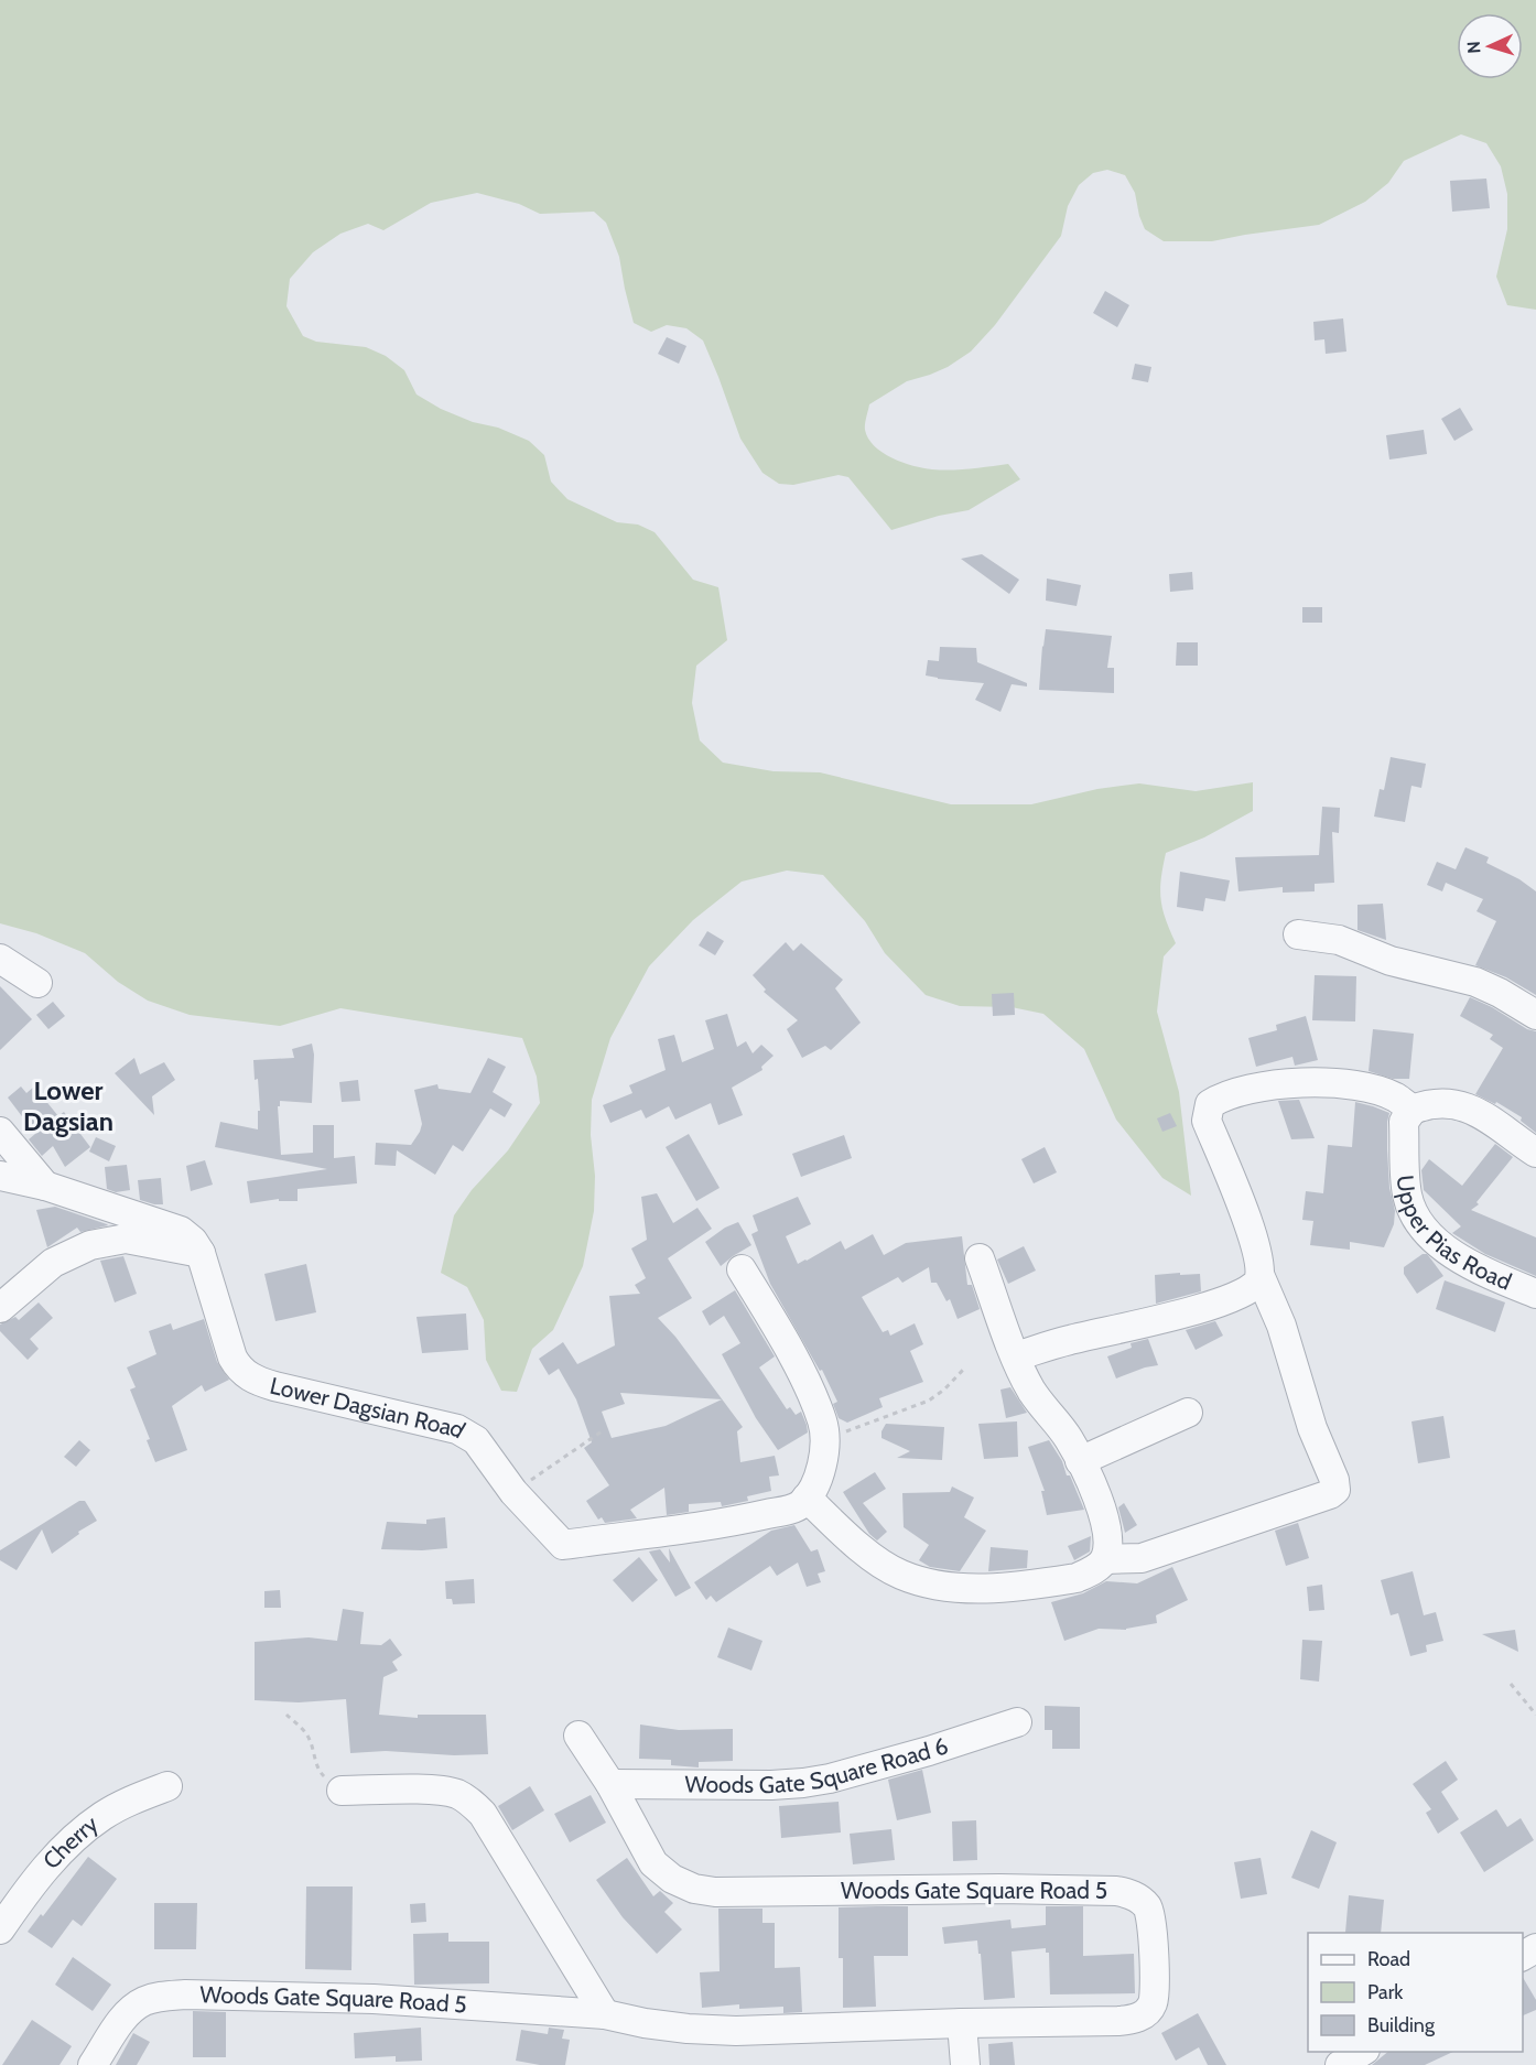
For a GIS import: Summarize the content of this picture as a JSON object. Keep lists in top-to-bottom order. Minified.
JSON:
{"streets":{"street":["Upper Pias Road","Lower Dagsian Road","Woods Gate Square Road 6","Cherry","Woods Gate Square Road 5"]},"crossings":[["Woods Gate Square Road 6","Woods Gate Square Road 5"]],"districts":["Lower Dagsian"],"legend":["Road","Park","Building"],"north":"left"}
